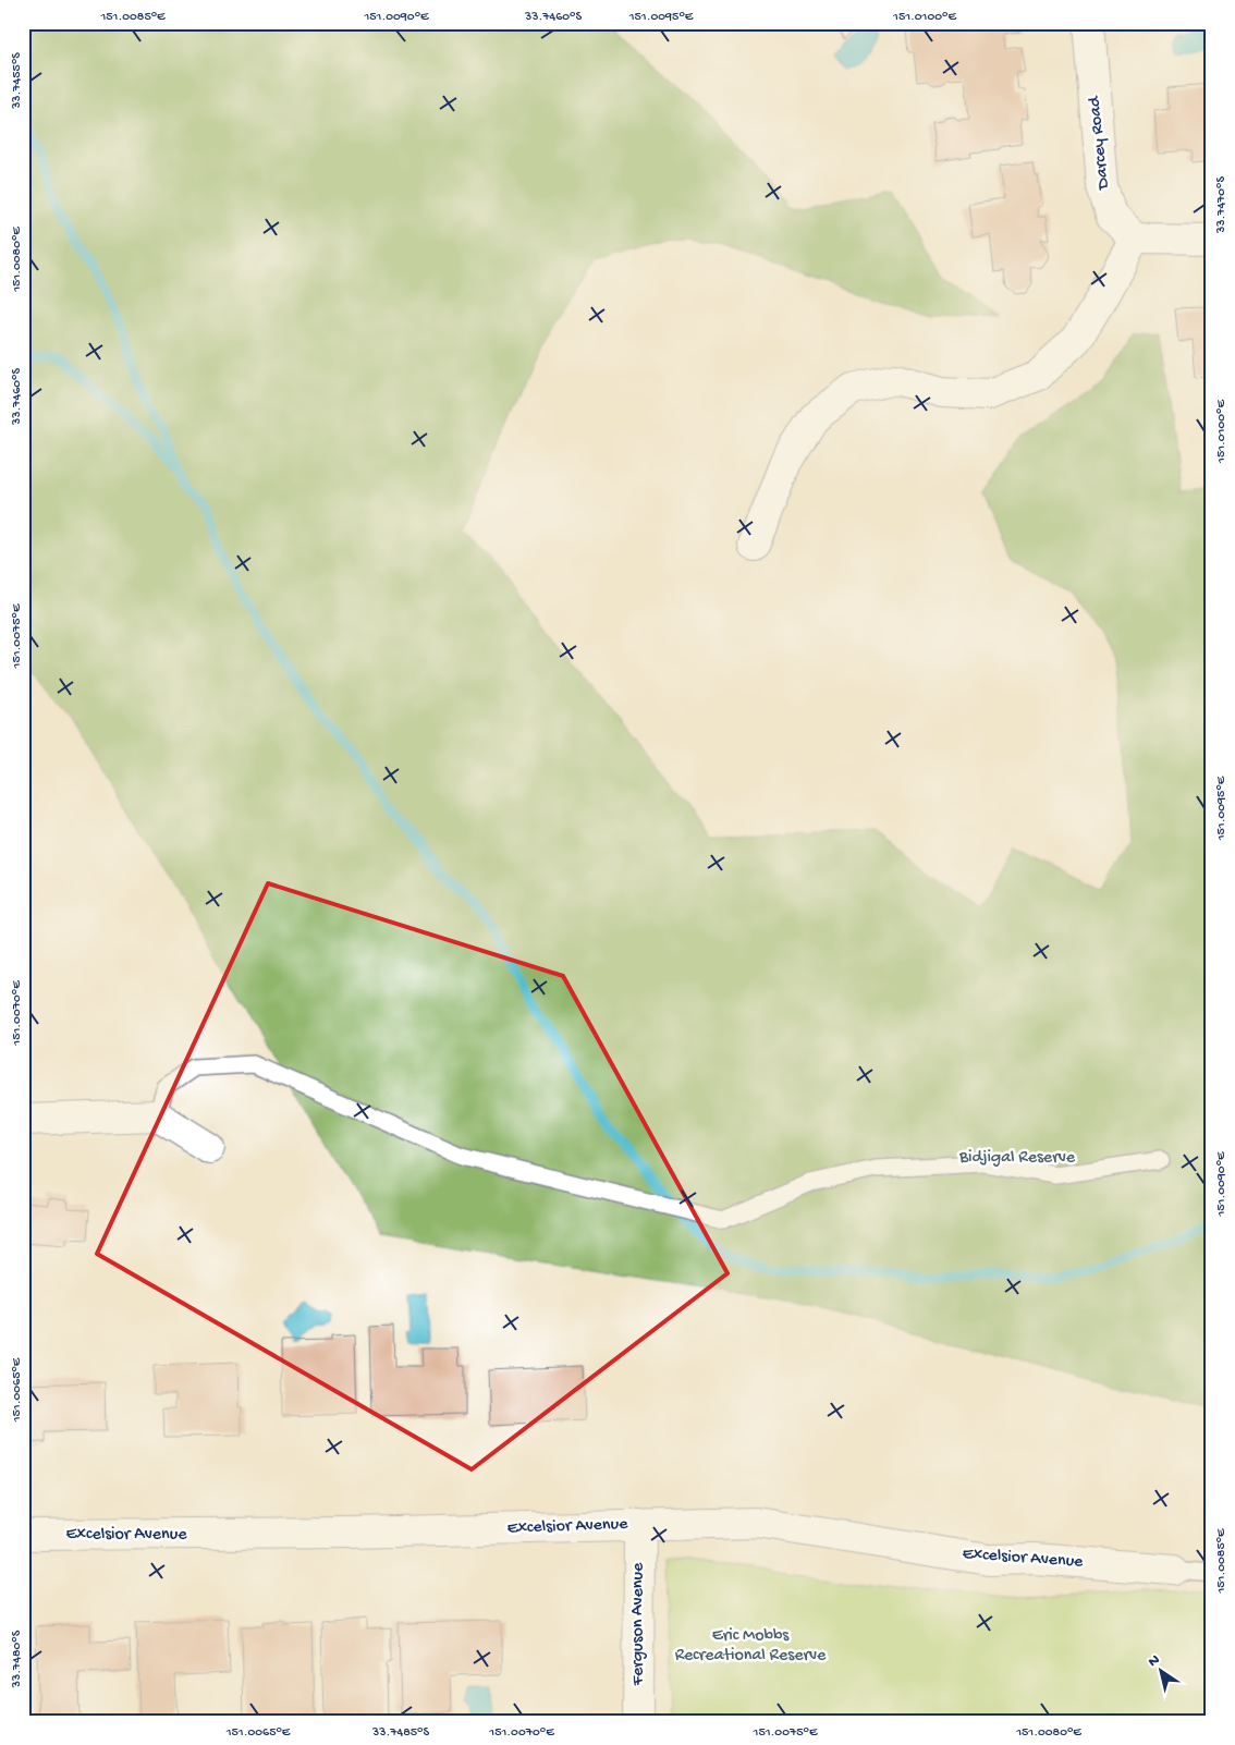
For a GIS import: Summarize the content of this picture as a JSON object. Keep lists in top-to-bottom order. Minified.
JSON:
{"streets":{"street":["Darcey Road","Excelsior Avenue","Ferguson Avenue"]},"crossings":[["Excelsior Avenue","Ferguson Avenue"]],"parks":["Bidjigal Reserve","Eric Mobbs Recreational Reserve"],"north":"top left","coordinates":["151.0085°E","151.0090°E","33.7460°S","151.0095°E","151.0100°E","33.7455°S","33.7470°S","151.0080°E","151.0075°E","151.0070°E","151.0065°E","33.7480°S","33.7485°S"]}
